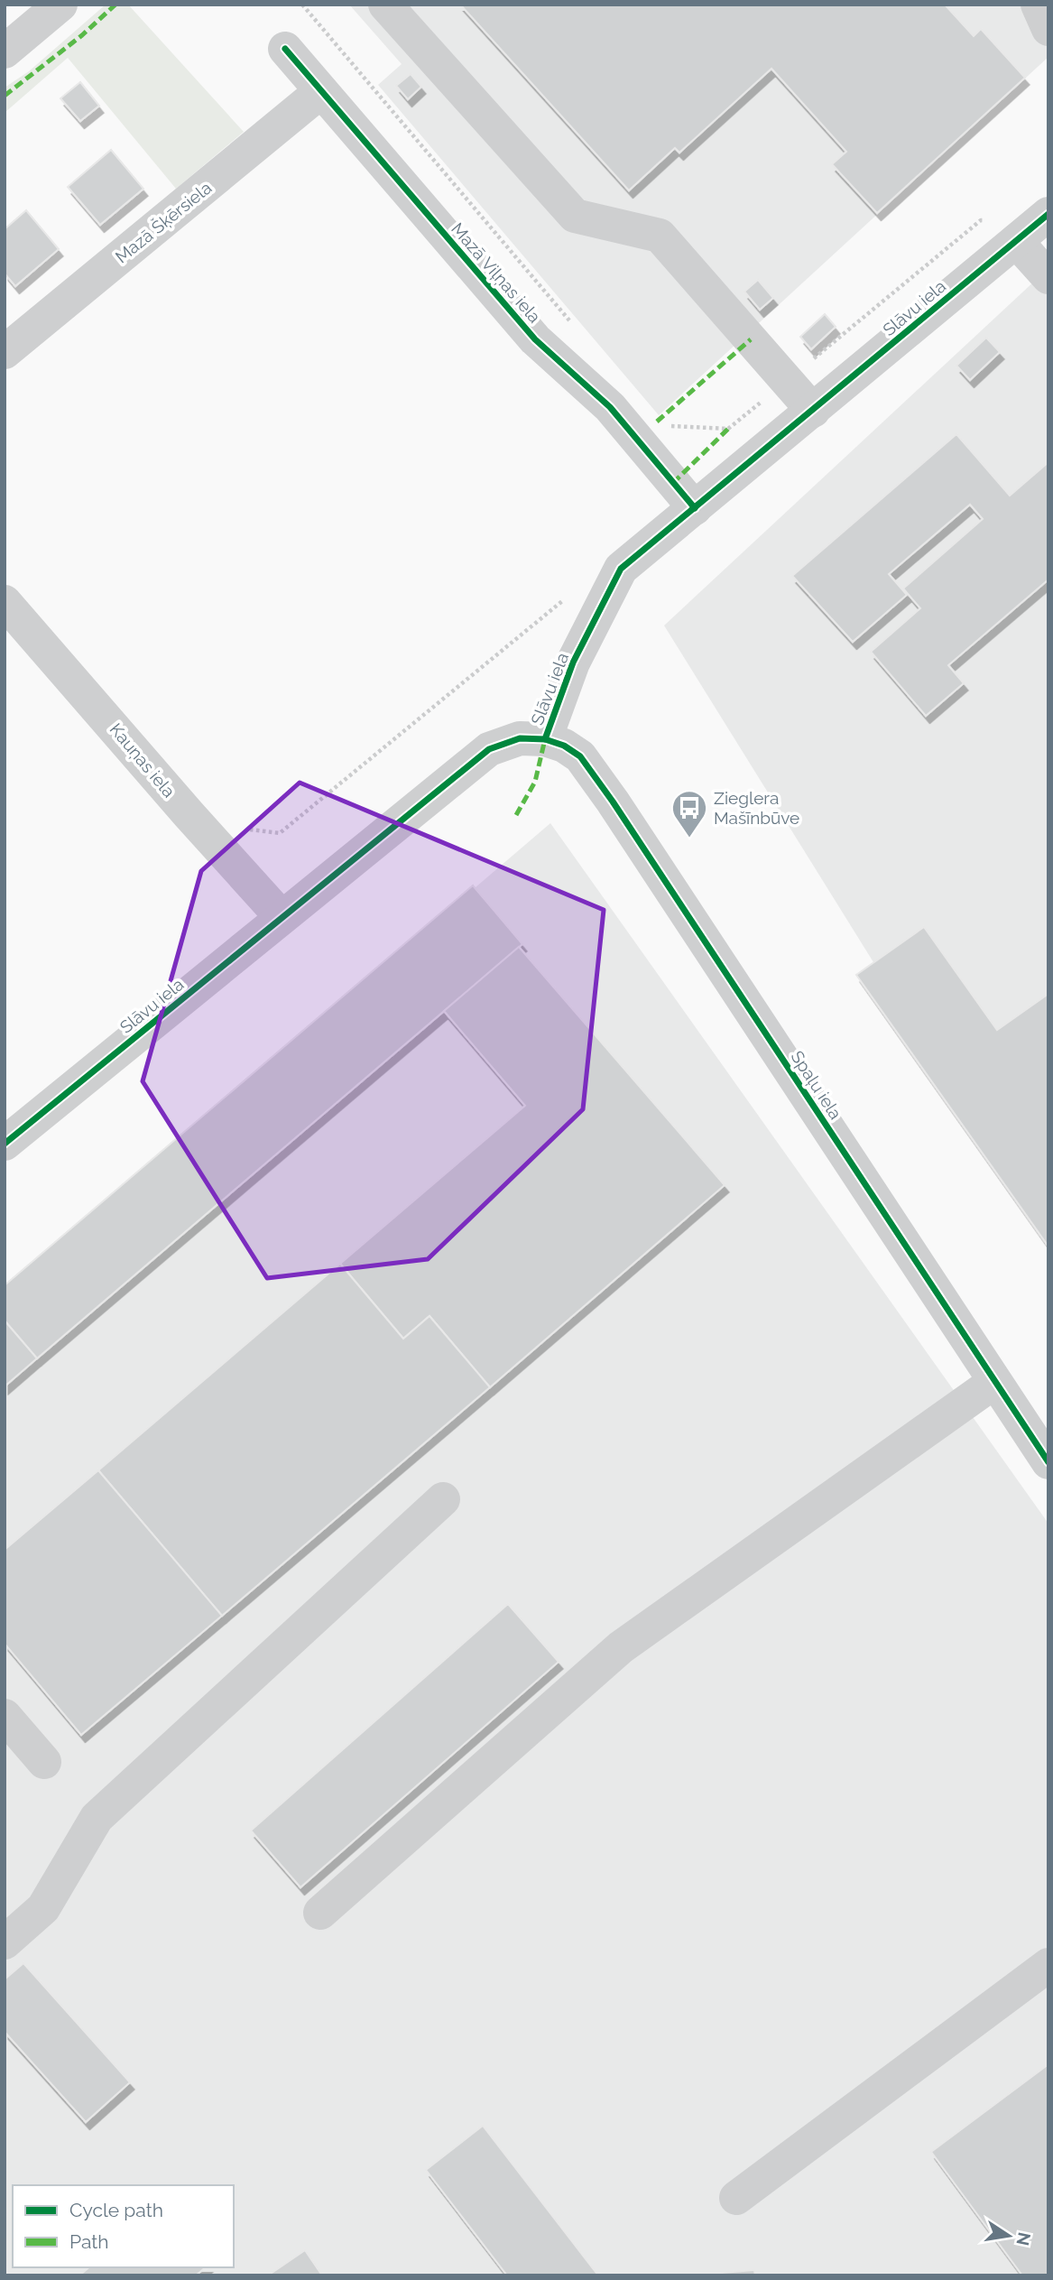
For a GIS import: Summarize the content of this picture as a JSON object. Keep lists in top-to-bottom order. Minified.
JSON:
{"streets":{"street":["Mazā Šķērsiela","Mazā Viļņas iela","Slāvu iela","Kauņas iela","Spaļu iela"]},"crossings":[["Mazā Šķērsiela","Mazā Viļņas iela"],["Mazā Viļņas iela","Slāvu iela"],["Slāvu iela","Kauņas iela"],["Slāvu iela","Spaļu iela"]],"places":{"bus stop":["Zieglera Mašīnbūve"]},"legend":["Cycle path","Path"],"north":"right"}
